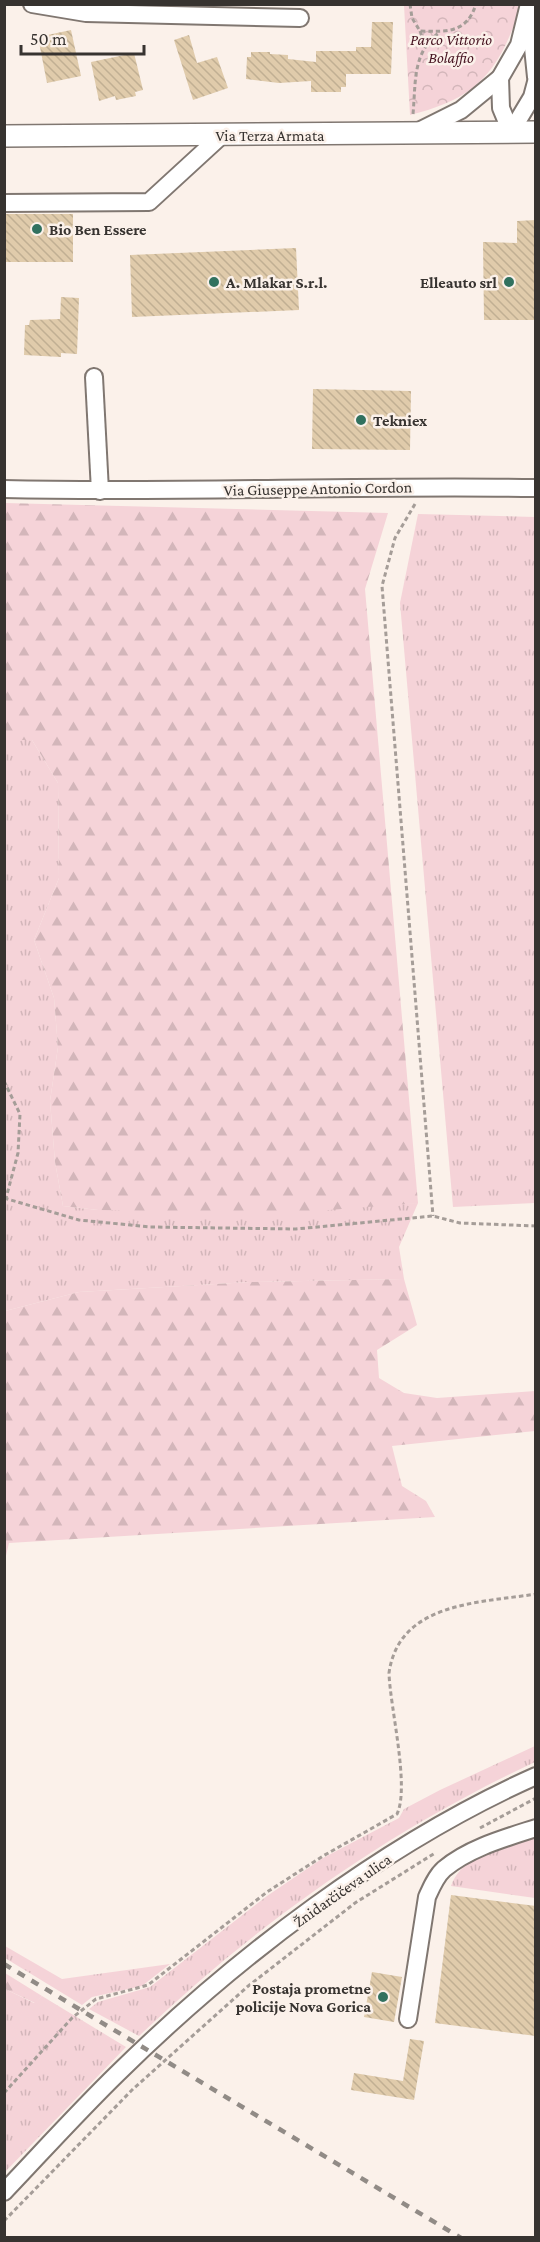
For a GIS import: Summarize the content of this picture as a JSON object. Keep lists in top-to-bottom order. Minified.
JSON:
{"streets":{"main road":["Via Terza Armata"],"street":["Via Giuseppe Antonio Cordon","Žnidarčičeva ulica"]},"parks":["Parco Vittorio Bolaffio"],"places":["Bio Ben Essere","A. Mlakar S.r.l.","Elleauto srl","Tekniex","Postaja prometne policije Nova Gorica"],"scale_bar":"50 m"}
